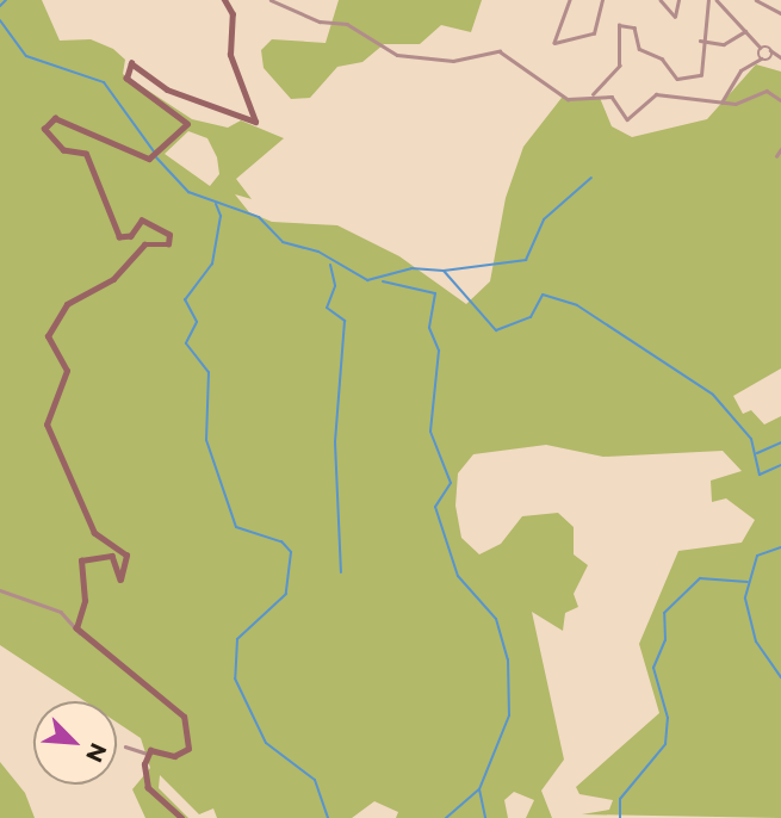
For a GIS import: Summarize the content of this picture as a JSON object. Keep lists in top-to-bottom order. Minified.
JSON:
{"north":"bottom right"}
